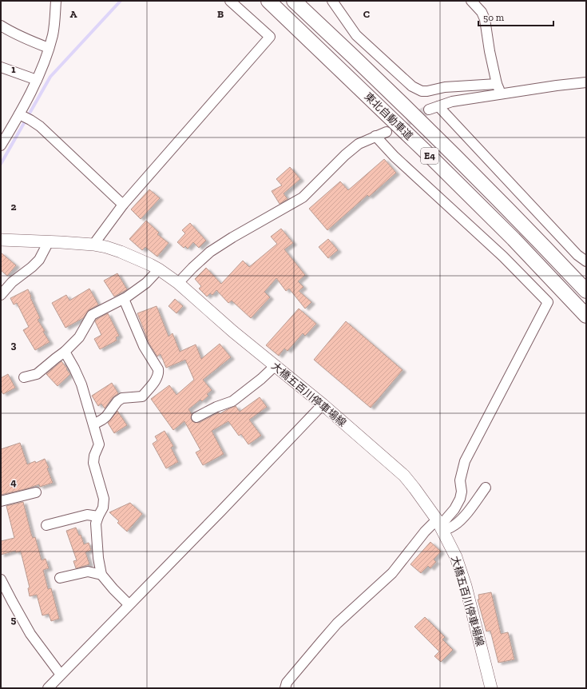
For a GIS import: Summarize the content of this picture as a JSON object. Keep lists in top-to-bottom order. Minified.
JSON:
{"streets":{"highway":["東北自動車道","E4"],"main road":["大橋五百川停車場線"]},"scale_bar":"50 m","grid":{"columns":["A","B","C"],"rows":["1","2","3","4","5"]}}
